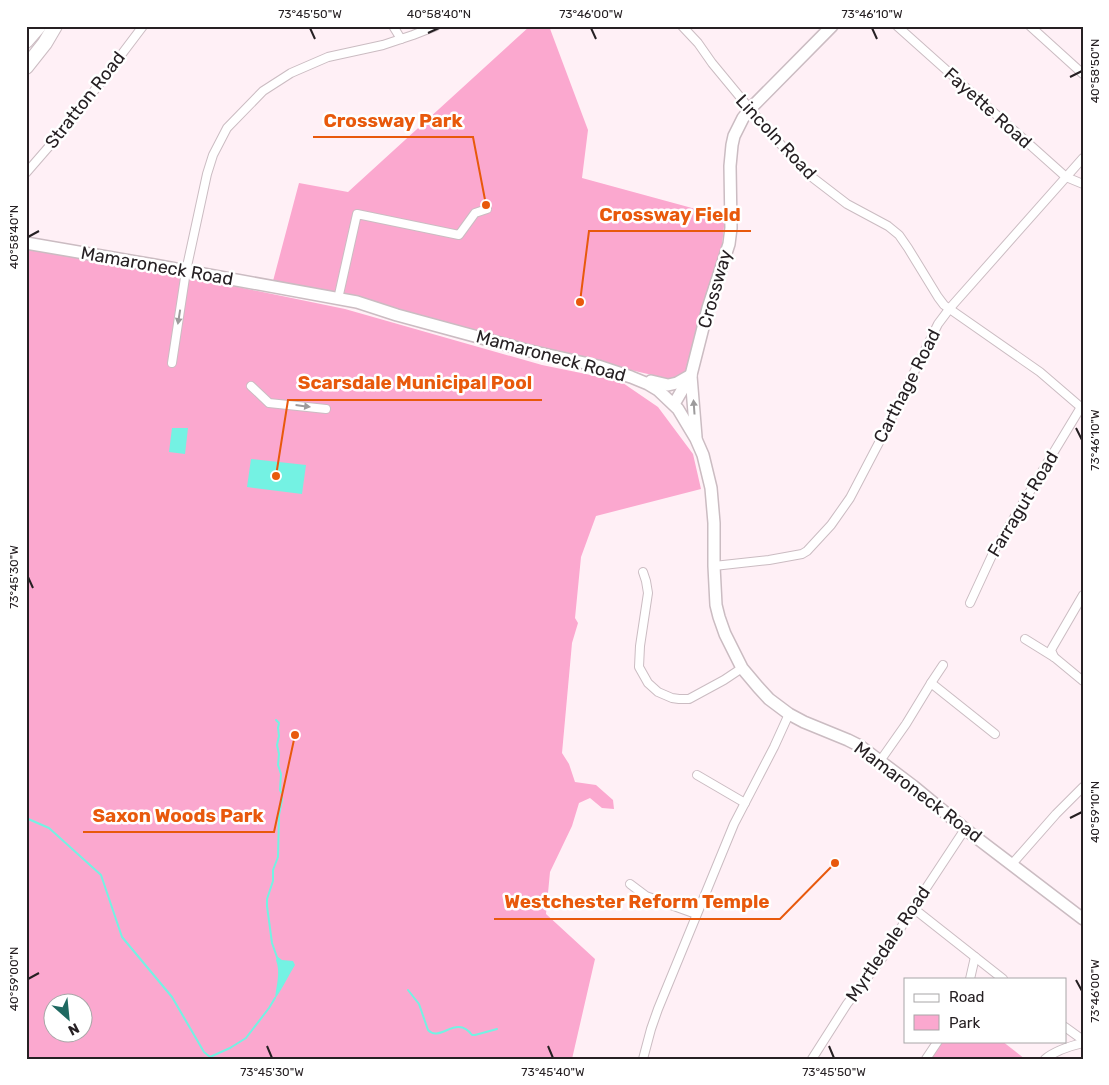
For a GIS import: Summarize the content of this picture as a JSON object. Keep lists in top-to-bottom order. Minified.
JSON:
{"streets":{"street":["Stratton Road","Fayette Road","Lincoln Road","Mamaroneck Road","Crossway","Carthage Road","Farragut Road","Myrtledale Road"]},"crossings":[["Fayette Road","Carthage Road"],["Lincoln Road","Crossway"],["Lincoln Road","Carthage Road"],["Lincoln Road","Farragut Road"],["Mamaroneck Road","Crossway"],["Mamaroneck Road","Carthage Road"],["Mamaroneck Road","Myrtledale Road"]],"places":["Crossway Park","Crossway Field","Scarsdale Municipal Pool","Saxon Woods Park","Westchester Reform Temple"],"legend":["Road","Park"],"north":"bottom right","coordinates":["73°45'50\"W","40°58'40\"N","73°46'00\"W","73°46'10\"W","40°58'50\"N","73°45'30\"W","40°59'10\"N","40°59'00\"N","73°45'40\"W"]}
